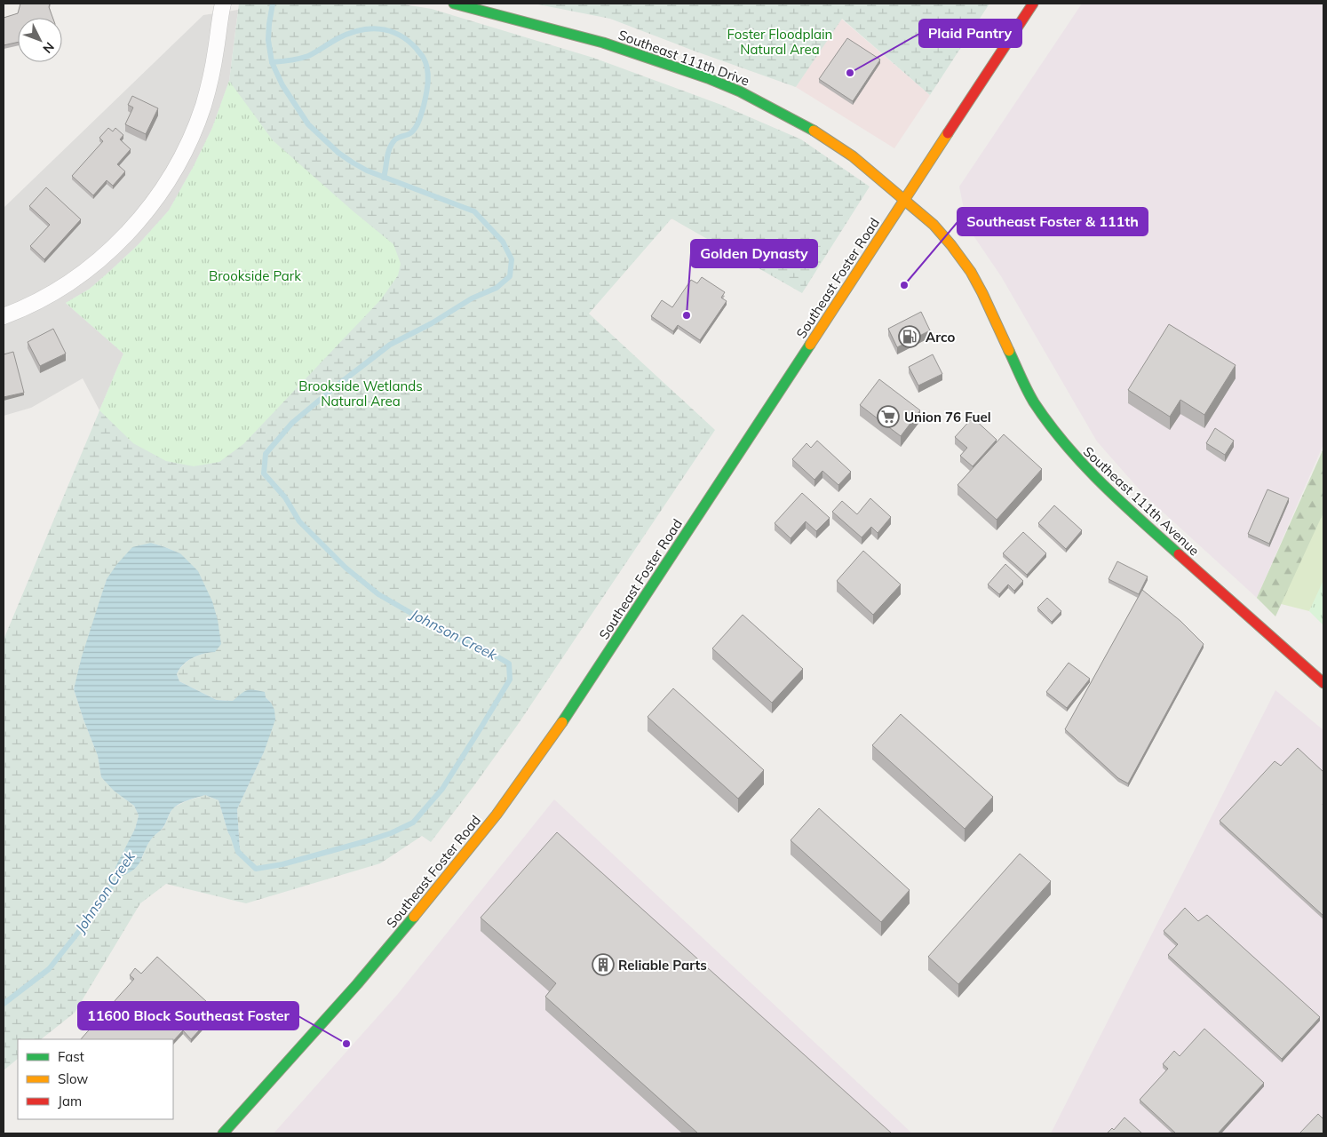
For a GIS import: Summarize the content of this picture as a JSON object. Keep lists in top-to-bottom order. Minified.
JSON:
{"streets":{"main road":["Southeast 111th Drive","Southeast Foster Road","Southeast 111th Avenue"]},"crossings":[["Southeast 111th Drive","Southeast Foster Road"],["Southeast 111th Drive","Southeast 111th Avenue"],["Southeast Foster Road","Southeast 111th Avenue"]],"water":["Johnson Creek"],"parks":["Foster Floodplain Natural Area","Brookside Park","Brookside Wetlands Natural Area"],"places":{"other":["Plaid Pantry","Southeast Foster & 111th","Golden Dynasty","11600 Block Southeast Foster"],"fuel station":["Arco"],"supermarket":["Union 76 Fuel"],"building":["Reliable Parts"]},"legend":["Fast","Slow","Jam"],"north":"bottom right"}
